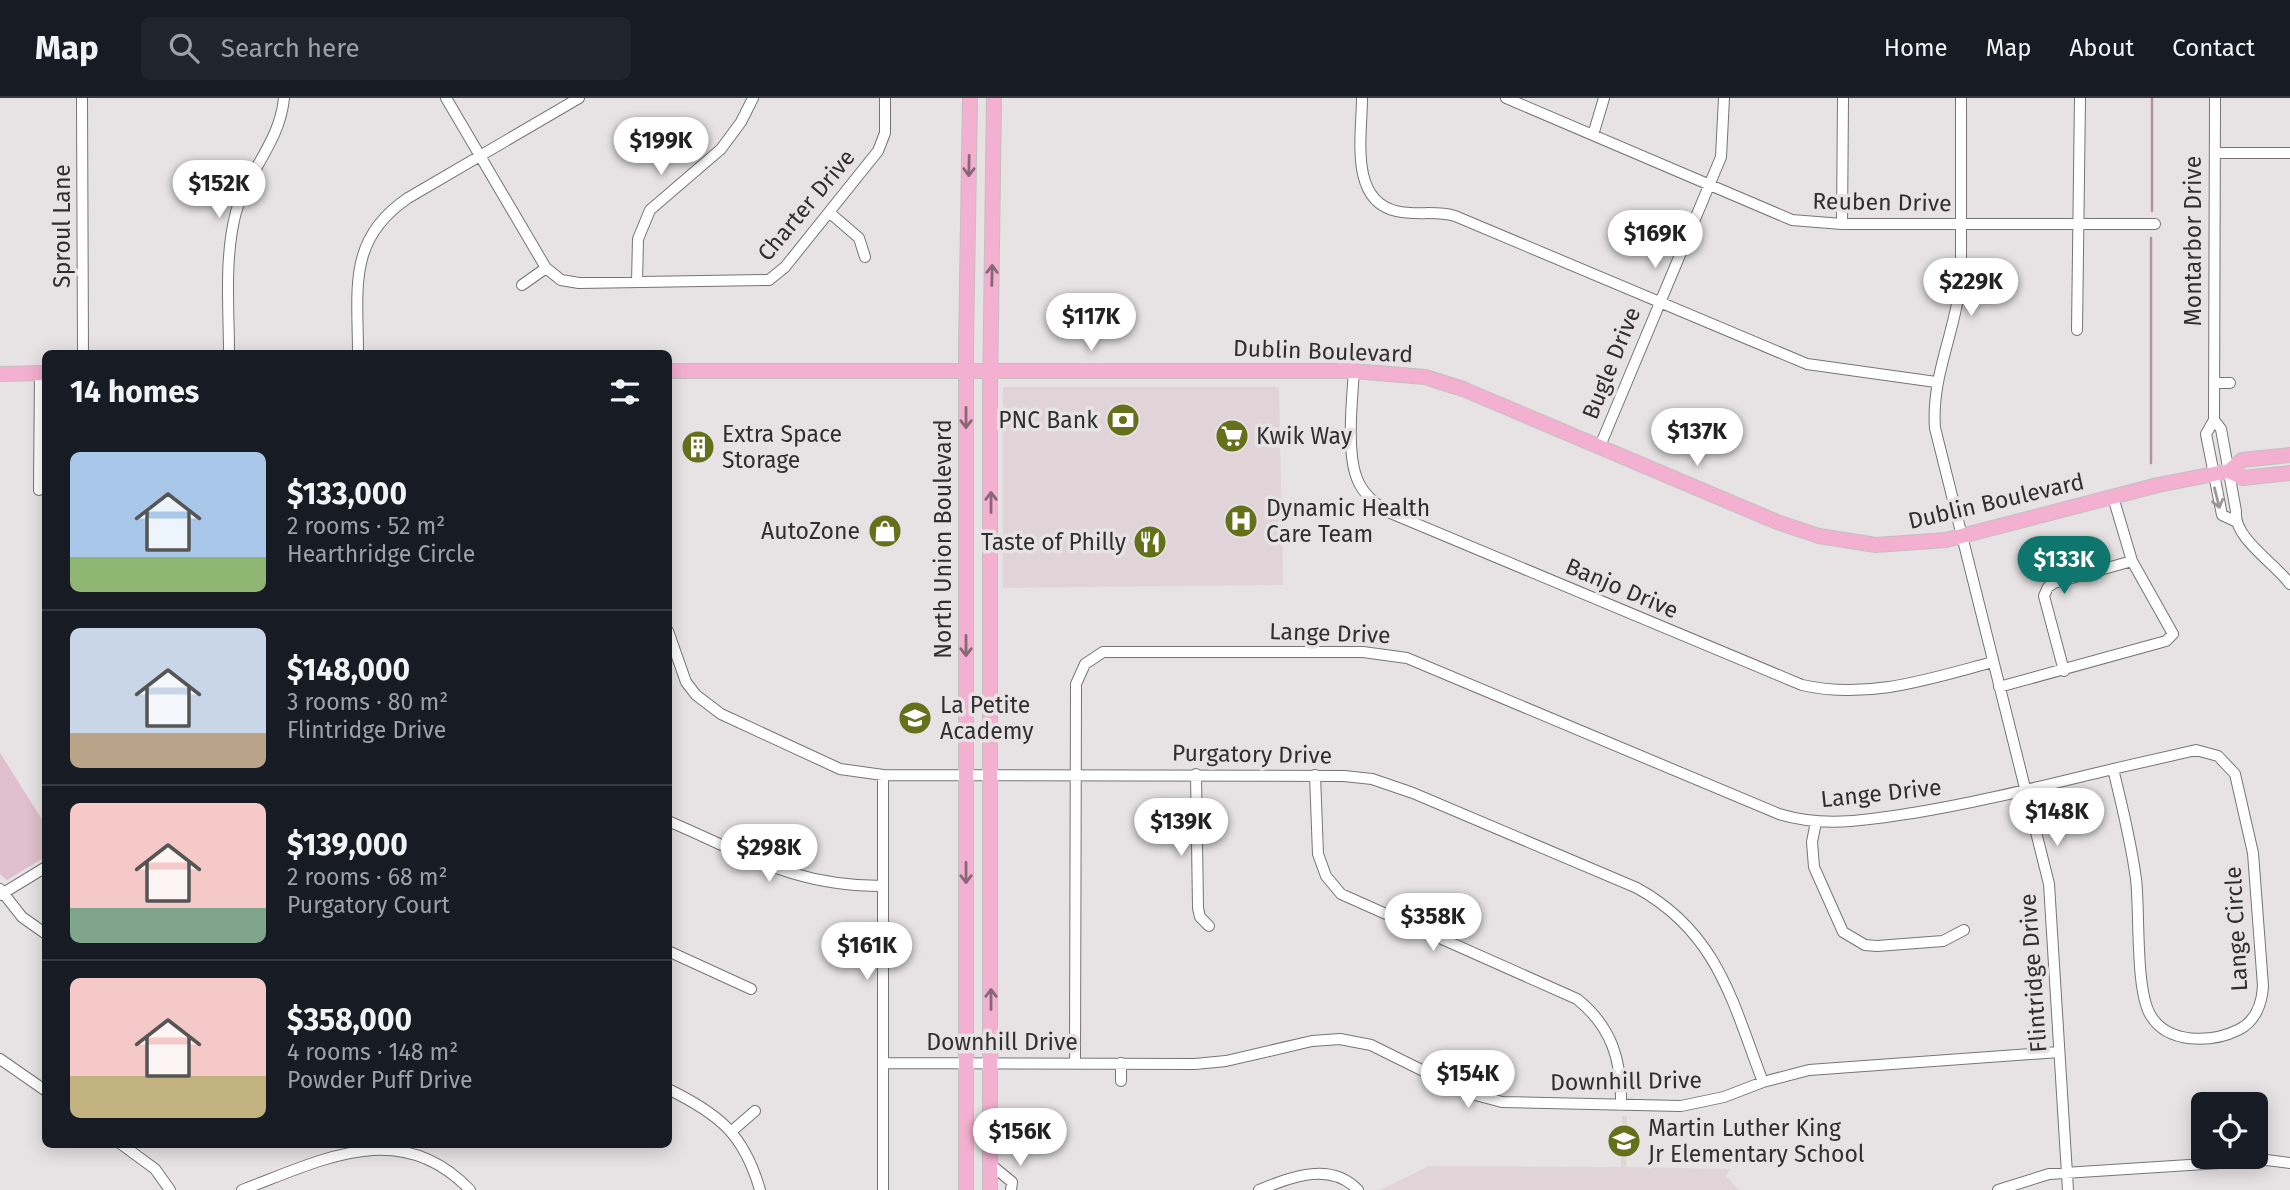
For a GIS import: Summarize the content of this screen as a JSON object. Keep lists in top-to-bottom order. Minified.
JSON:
{"streets":{"main road":["Dublin Boulevard","North Union Boulevard"],"street":["Reuben Drive","Charter Drive","Sproul Lane","Montarbor Drive","Bugle Drive","Banjo Drive","Lange Drive","Purgatory Drive","Lange Circle","Flintridge Drive","Downhill Drive"]},"crossings":[["Reuben Drive","Bugle Drive"],["Reuben Drive","Flintridge Drive"],["Montarbor Drive","Dublin Boulevard"],["Dublin Boulevard","Bugle Drive"],["Dublin Boulevard","North Union Boulevard"],["Dublin Boulevard","Banjo Drive"],["Dublin Boulevard","Flintridge Drive"],["North Union Boulevard","Purgatory Drive"],["North Union Boulevard","Downhill Drive"],["Banjo Drive","Flintridge Drive"],["Lange Drive","Purgatory Drive"],["Lange Drive","Lange Circle"],["Lange Drive","Flintridge Drive"],["Lange Drive","Downhill Drive"],["Purgatory Drive","Downhill Drive"],["Lange Circle","Flintridge Drive"],["Flintridge Drive","Downhill Drive"]],"places":{"bank":["PNC Bank"],"supermarket":["Kwik Way"],"building":["Extra Space Storage"],"hospital":["Dynamic Health Care Team"],"shop":["AutoZone"],"restaurant":["Taste of Philly"],"school or university":["La Petite Academy","Martin Luther King Jr Elementary School"]},"page":{"header":"Map","search":"Search here","nav":["Home","Map","About","Contact"],"price":["$199K","$152K","$169K","$229K","$117K","$137K","$133K","$148K","$139K","$298K","$358K","$161K","$154K","$156K"],"heading":"14 homes","list":[{"name":"$133,000","note":"2 rooms · 52 m² · Hearthridge Circle"},{"name":"$148,000","note":"3 rooms · 80 m² · Flintridge Drive"},{"name":"$139,000","note":"2 rooms · 68 m² · Purgatory Court"},{"name":"$358,000","note":"4 rooms · 148 m² · Powder Puff Drive"}]}}
